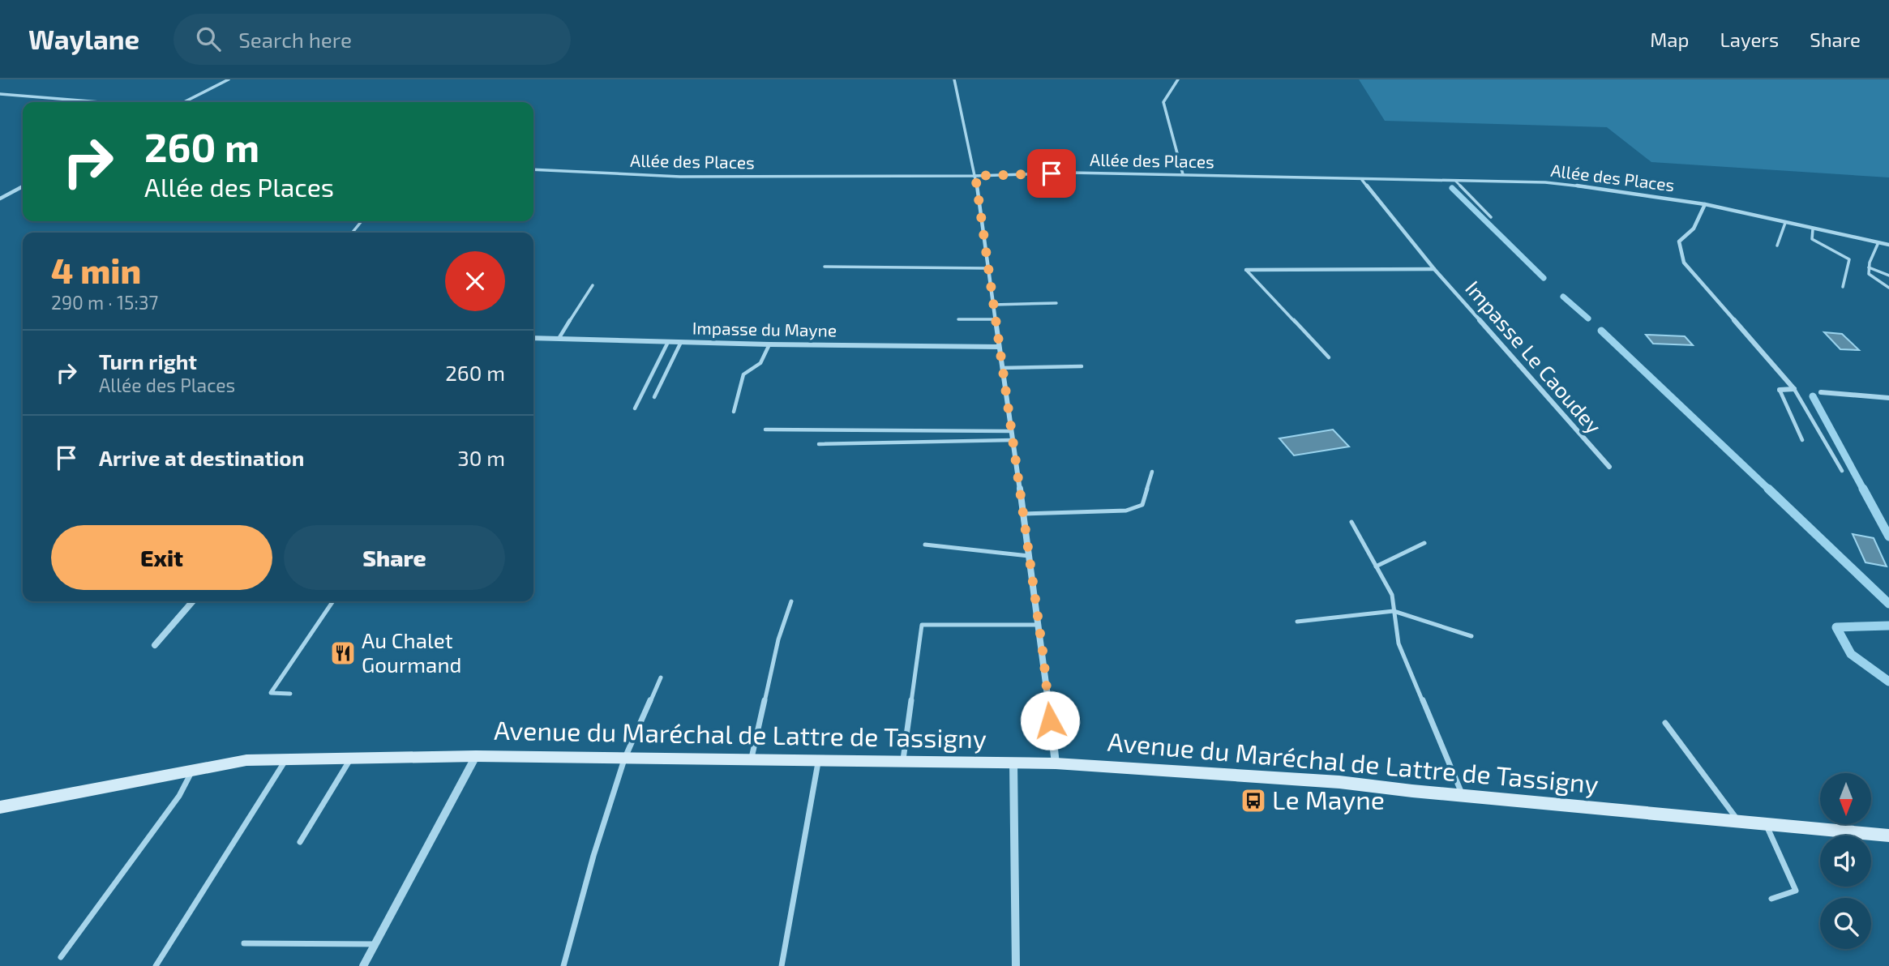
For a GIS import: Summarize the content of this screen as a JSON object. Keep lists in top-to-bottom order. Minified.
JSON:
{"streets":{"main road":["Avenue du Maréchal de Lattre de Tassigny"],"street":["Allée des Places","Impasse du Mayne","Impasse Le Caoudey"]},"crossings":[["Allée des Places","Impasse Le Caoudey"]],"places":{"restaurant":["Au Chalet Gourmand"],"bus stop":["Le Mayne"]},"north":"bottom","page":{"header":"Waylane","search":"Search here","nav":["Map","Layers","Share"],"turn":["260 m","Allée des Places"],"heading":["4 min","290 m · 15:37"],"list":[{"name":"Turn right","note":"Allée des Places","value":"260 m"},{"name":"Arrive at destination","value":"30 m"}],"buttons":["Exit","Share"]}}
